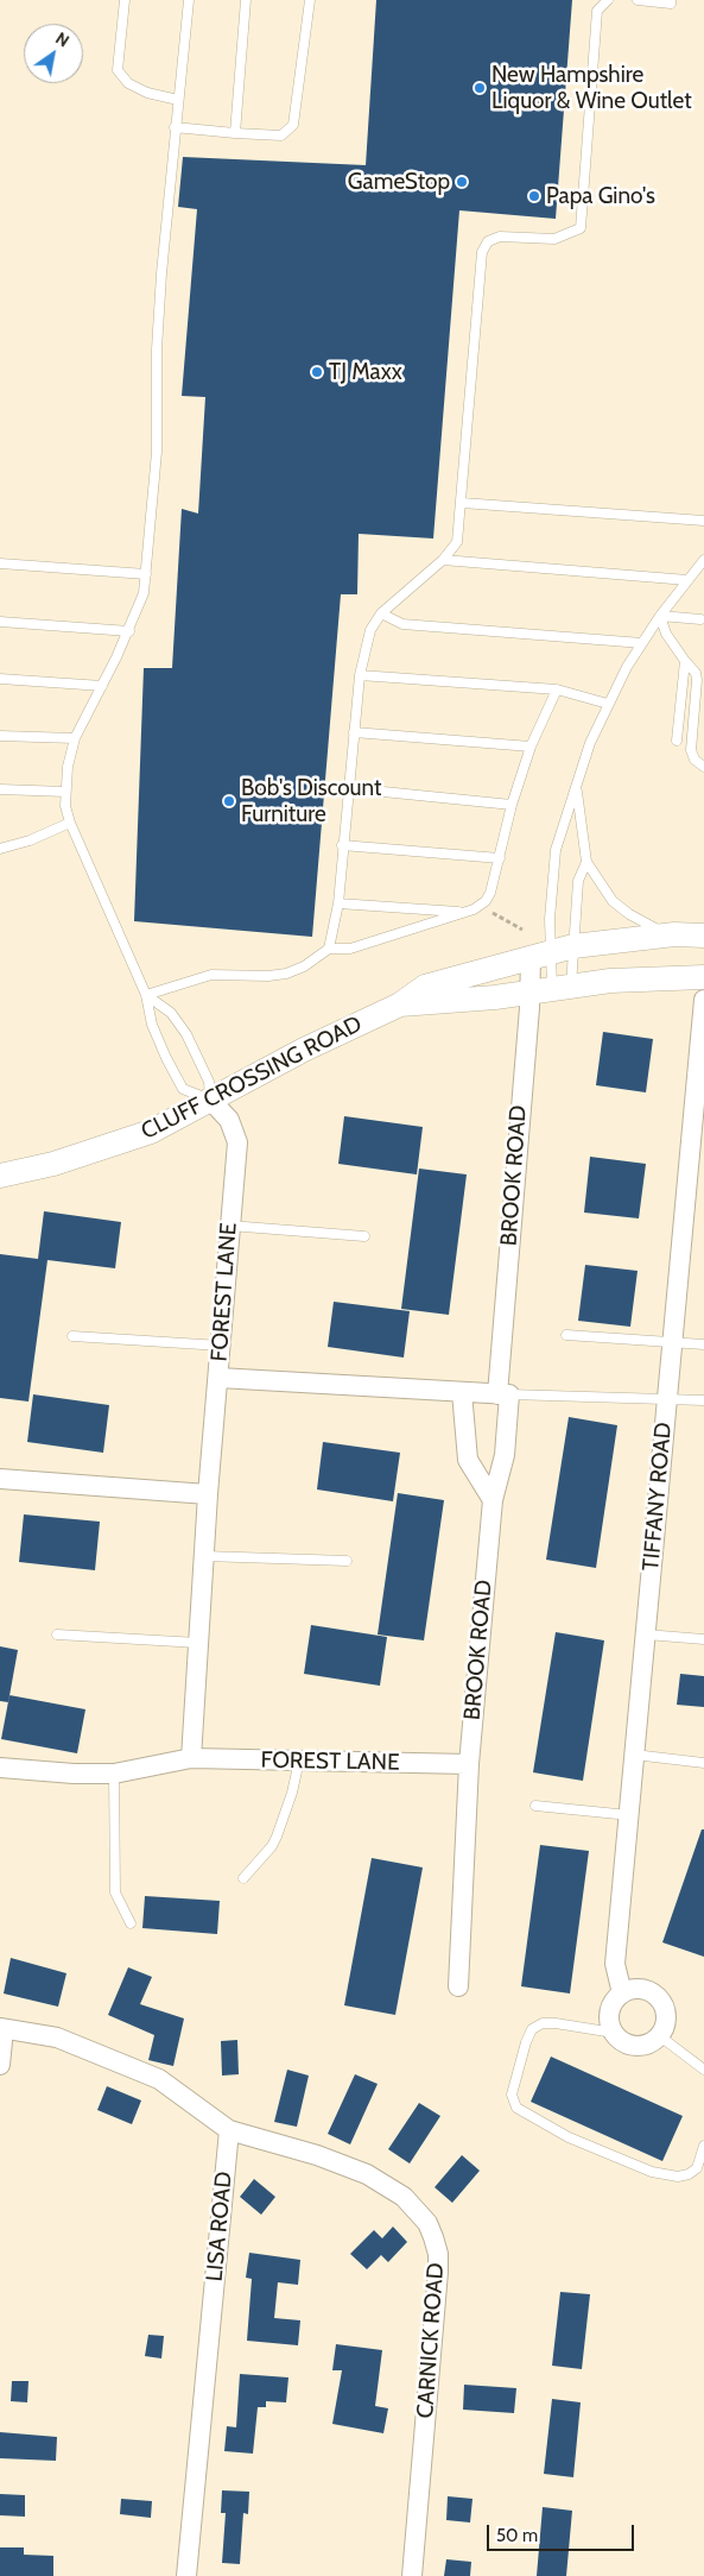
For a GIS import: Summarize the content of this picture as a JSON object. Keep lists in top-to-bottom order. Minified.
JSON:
{"streets":{"street":["CLUFF CROSSING ROAD","BROOK ROAD","FOREST LANE","TIFFANY ROAD","LISA ROAD","CARNICK ROAD"]},"crossings":[["CLUFF CROSSING ROAD","BROOK ROAD"],["CLUFF CROSSING ROAD","FOREST LANE"],["BROOK ROAD","FOREST LANE"],["LISA ROAD","CARNICK ROAD"]],"places":["New Hampshire Liquor & Wine Outlet","GameStop","Papa Gino's","TJ Maxx","Bob's Discount Furniture"],"scale_bar":"50 m","north":"top right"}
